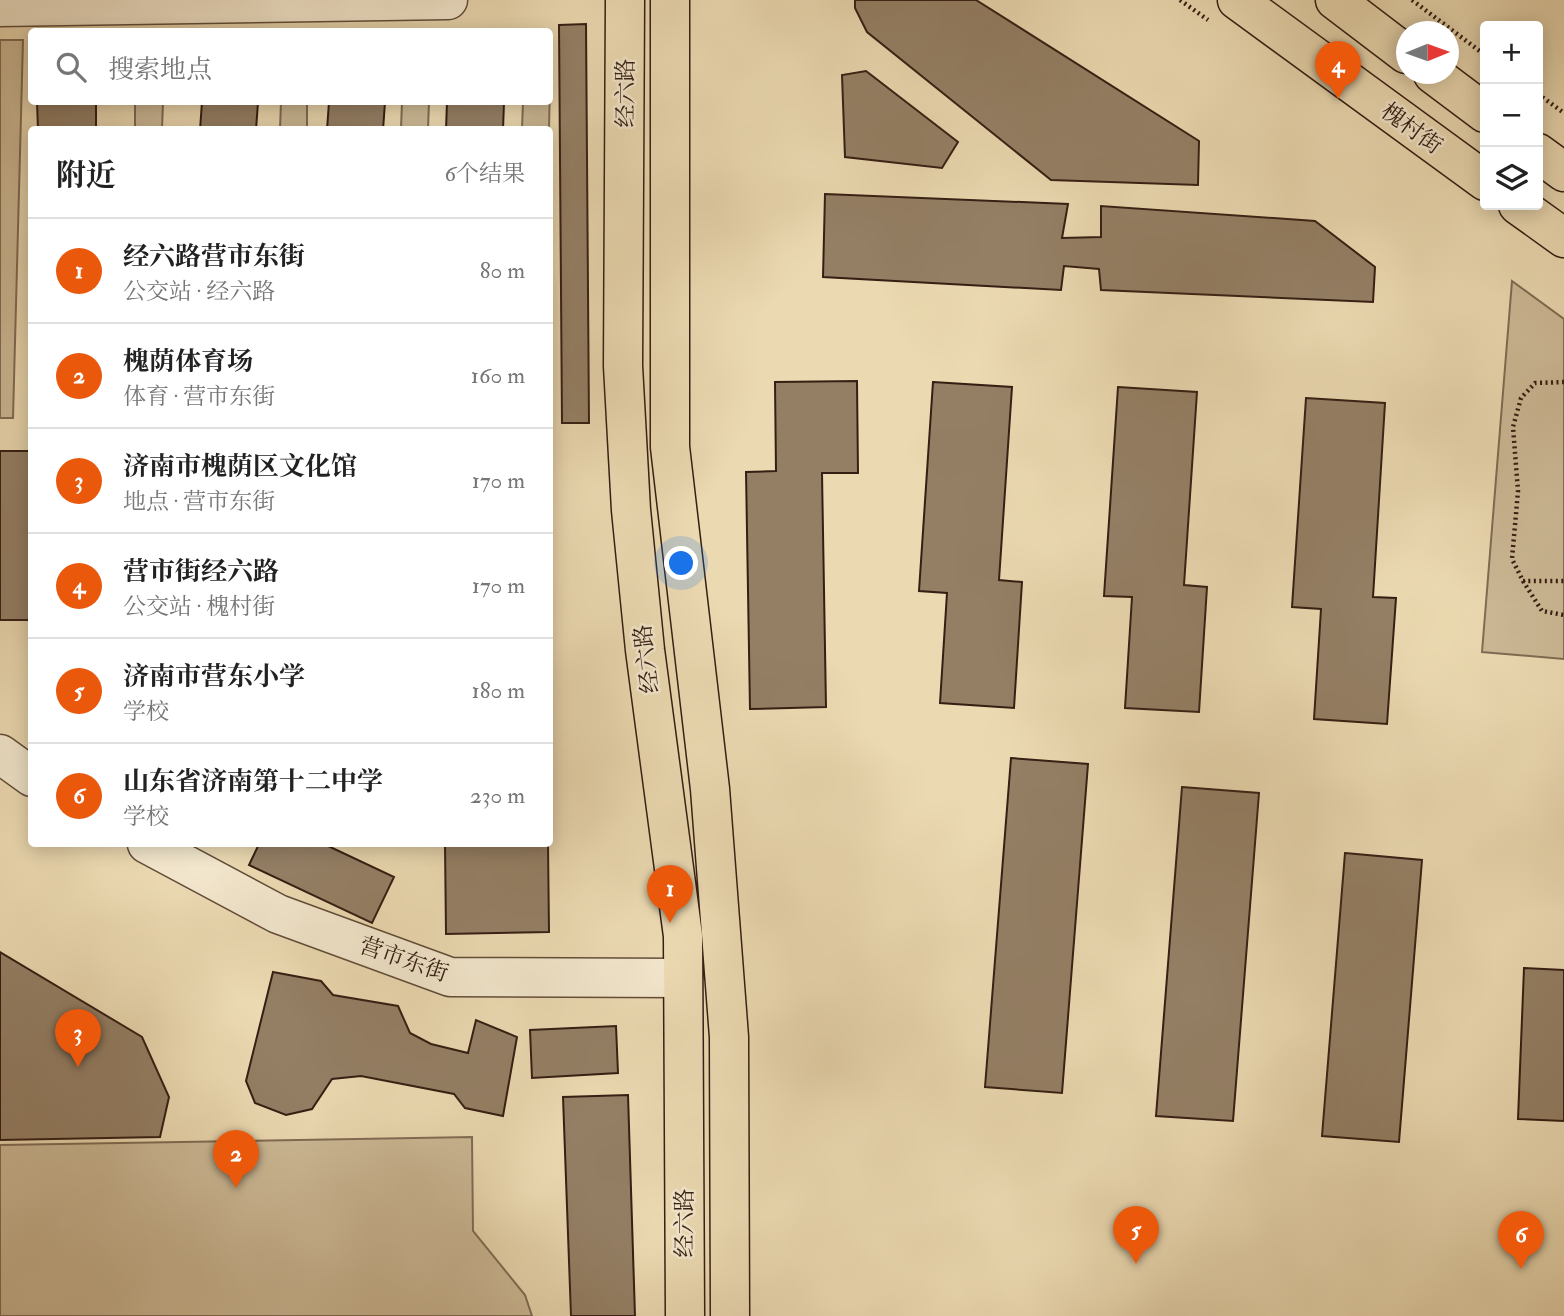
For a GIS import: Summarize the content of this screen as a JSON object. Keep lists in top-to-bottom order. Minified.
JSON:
{"streets":{"main road":["经六路","槐村街"],"street":["营市东街"]},"crossings":[["经六路","营市东街"]],"north":"right","page":{"map_buttons":["+","−"],"search":"搜索地点","pins":["4","1","3","2","5","6"],"heading":["附近","6个结果"],"list":[{"mark":"1","name":"经六路营市东街","note":"公交站 · 经六路","value":"80 m"},{"mark":"2","name":"槐荫体育场","note":"体育 · 营市东街","value":"160 m"},{"mark":"3","name":"济南市槐荫区文化馆","note":"地点 · 营市东街","value":"170 m"},{"mark":"4","name":"营市街经六路","note":"公交站 · 槐村街","value":"170 m"},{"mark":"5","name":"济南市营东小学","note":"学校","value":"180 m"},{"mark":"6","name":"山东省济南第十二中学","note":"学校","value":"230 m"}]}}
